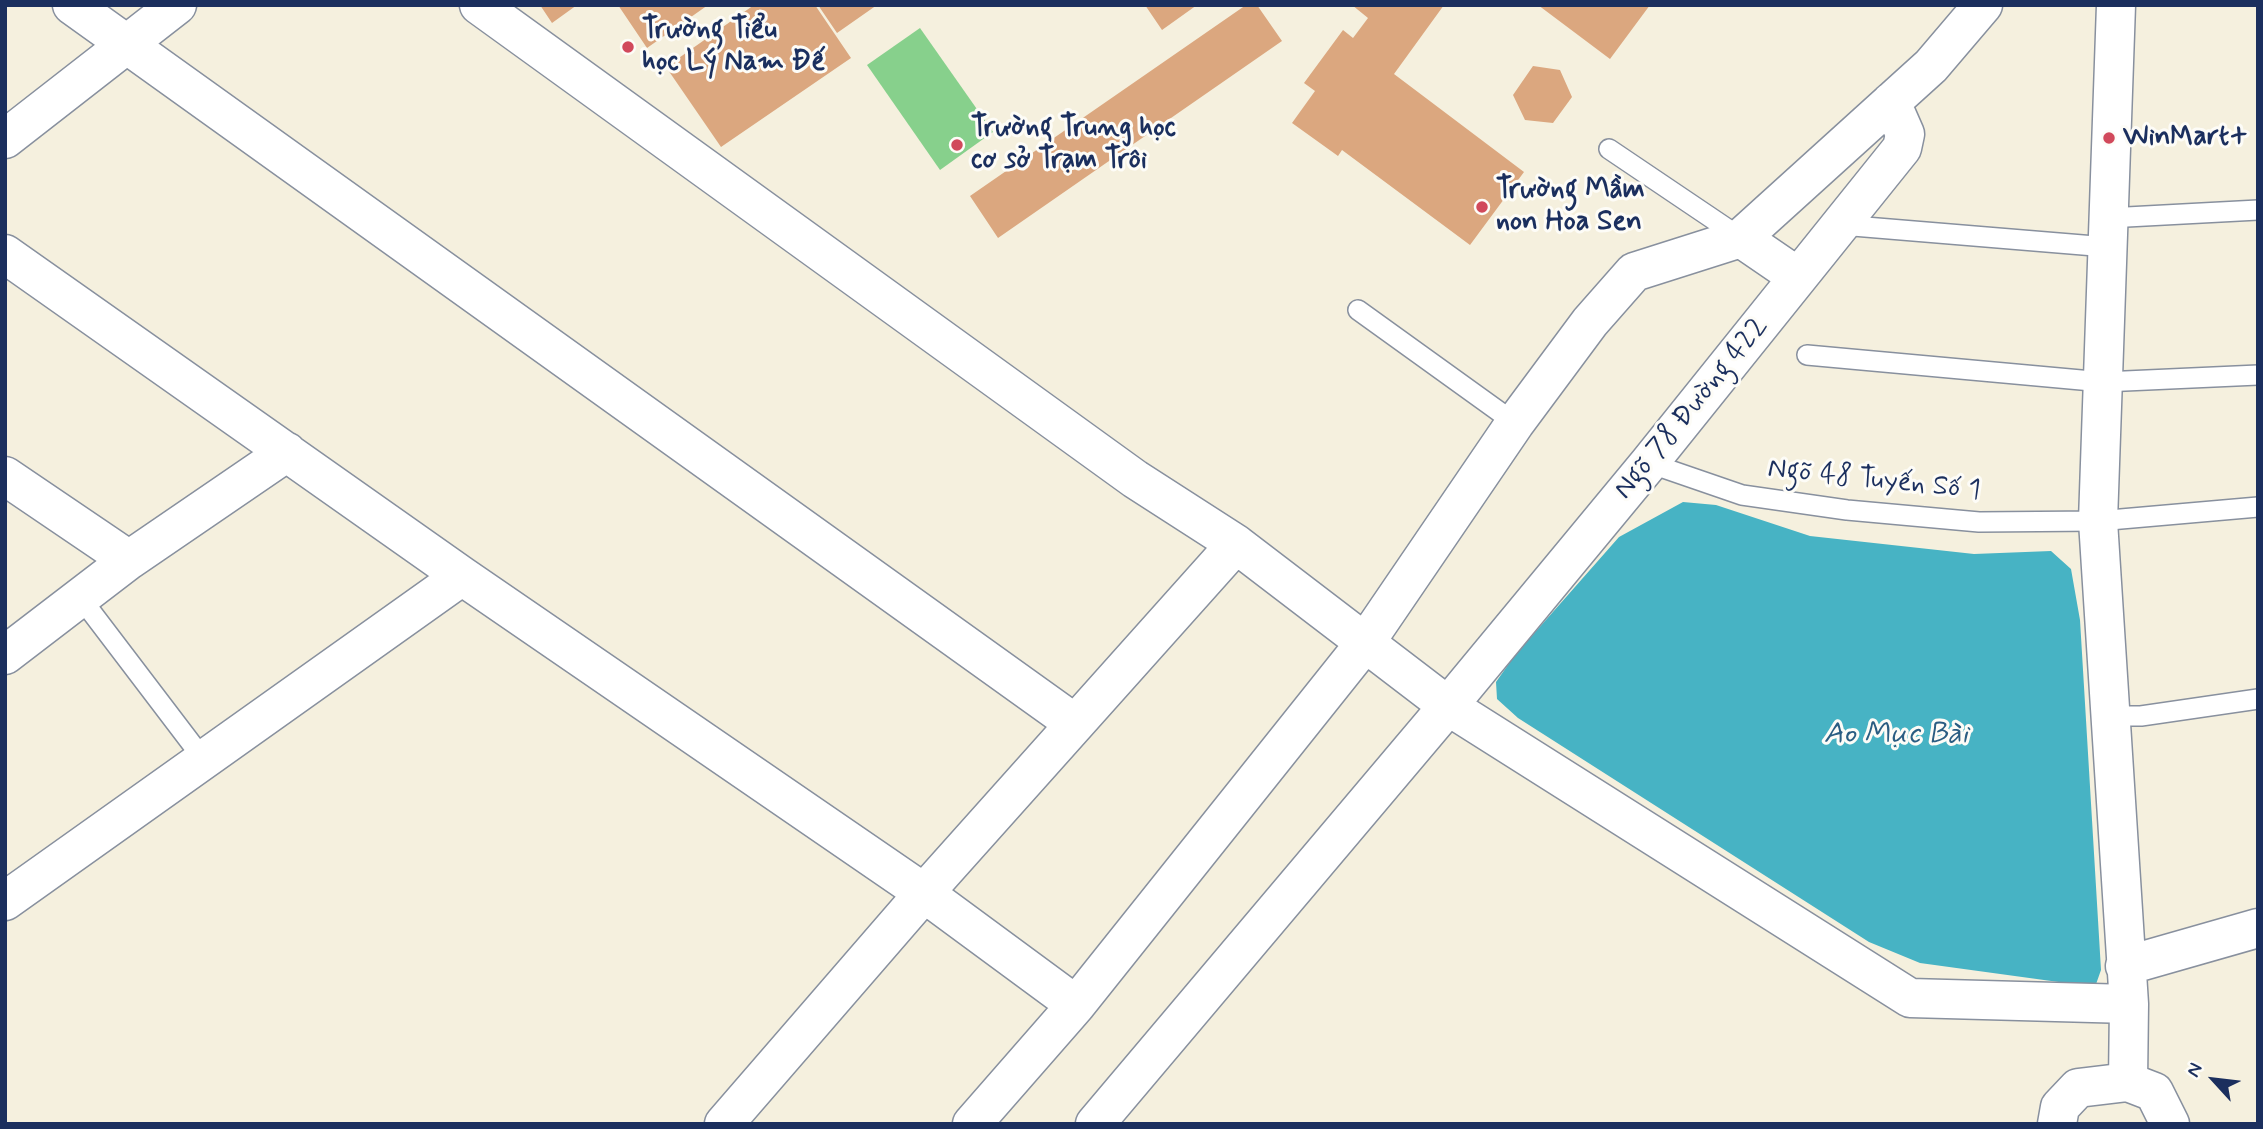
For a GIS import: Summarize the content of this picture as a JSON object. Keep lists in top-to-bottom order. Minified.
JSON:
{"streets":{"street":["Ngõ 78 Đường 422"],"lane":["Ngõ 48 Tuyến Số 1"]},"crossings":[["Ngõ 78 Đường 422","Ngõ 48 Tuyến Số 1"]],"water":["Ao Mục Bài"],"places":["Trường Tiểu học Lý Nam Đế","WinMart+","Trường Trung học cơ sở Trạm Trôi","Trường Mầm non Hoa Sen"],"north":"top left"}
